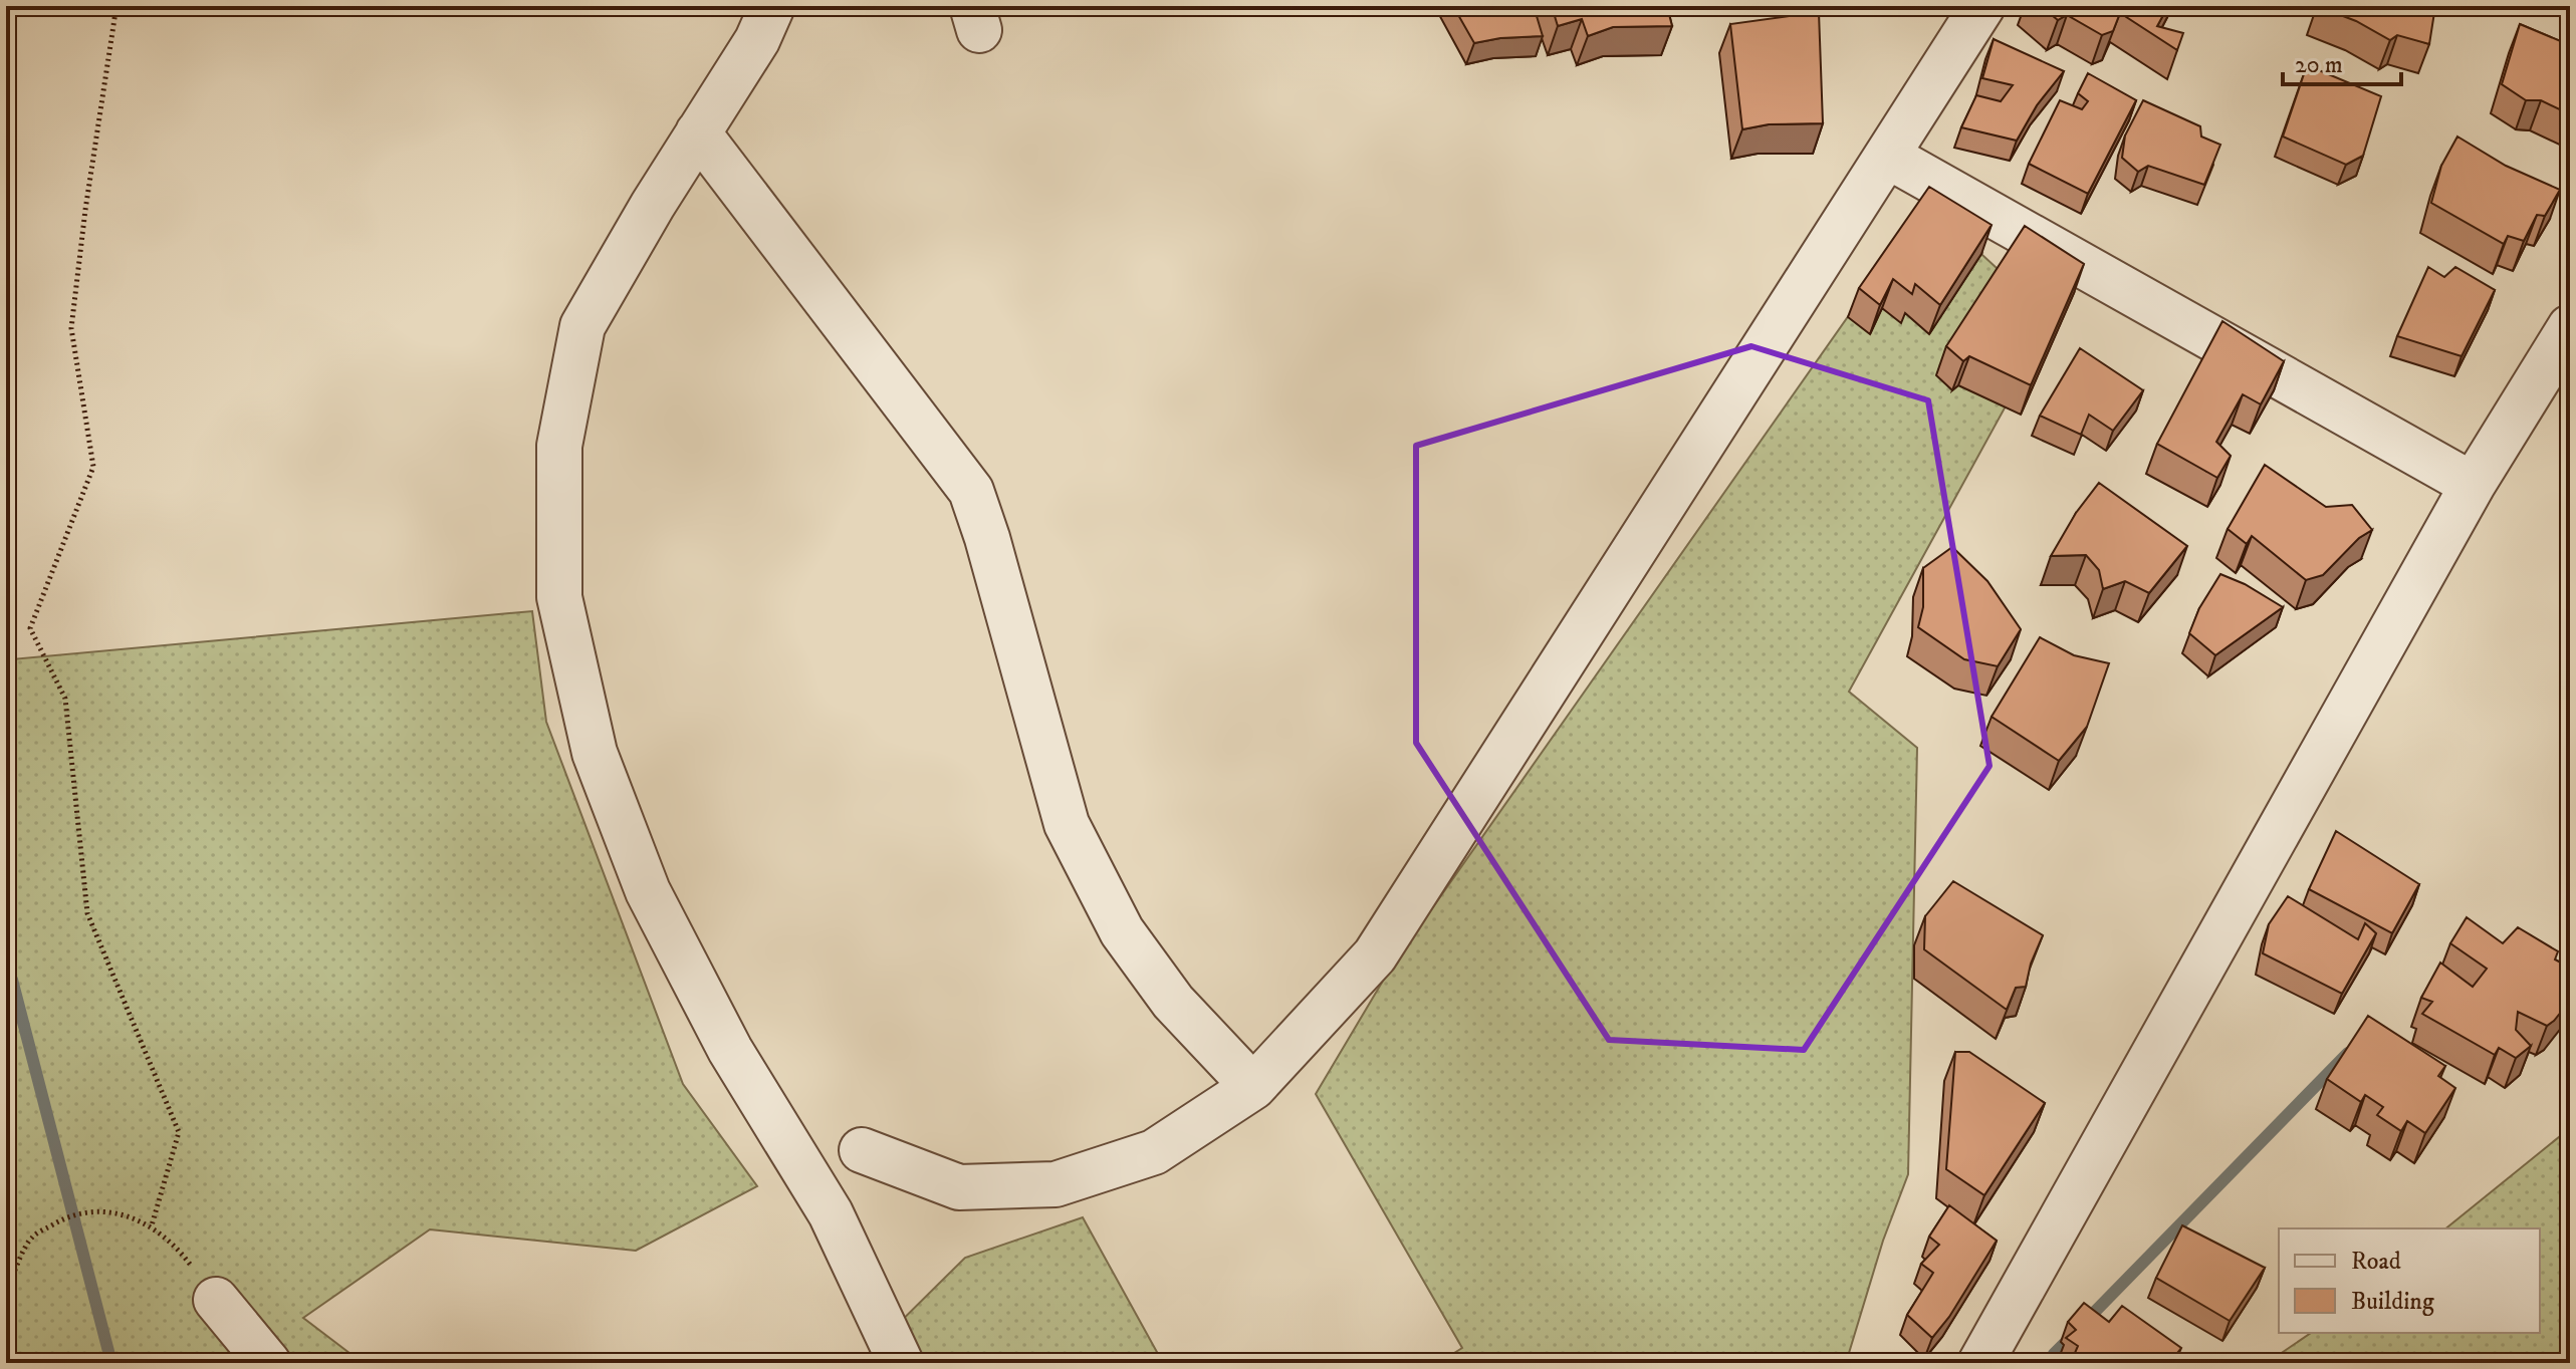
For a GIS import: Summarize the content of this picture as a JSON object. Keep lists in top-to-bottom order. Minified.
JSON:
{"legend":["Road","Building"],"scale_bar":"20 m"}
